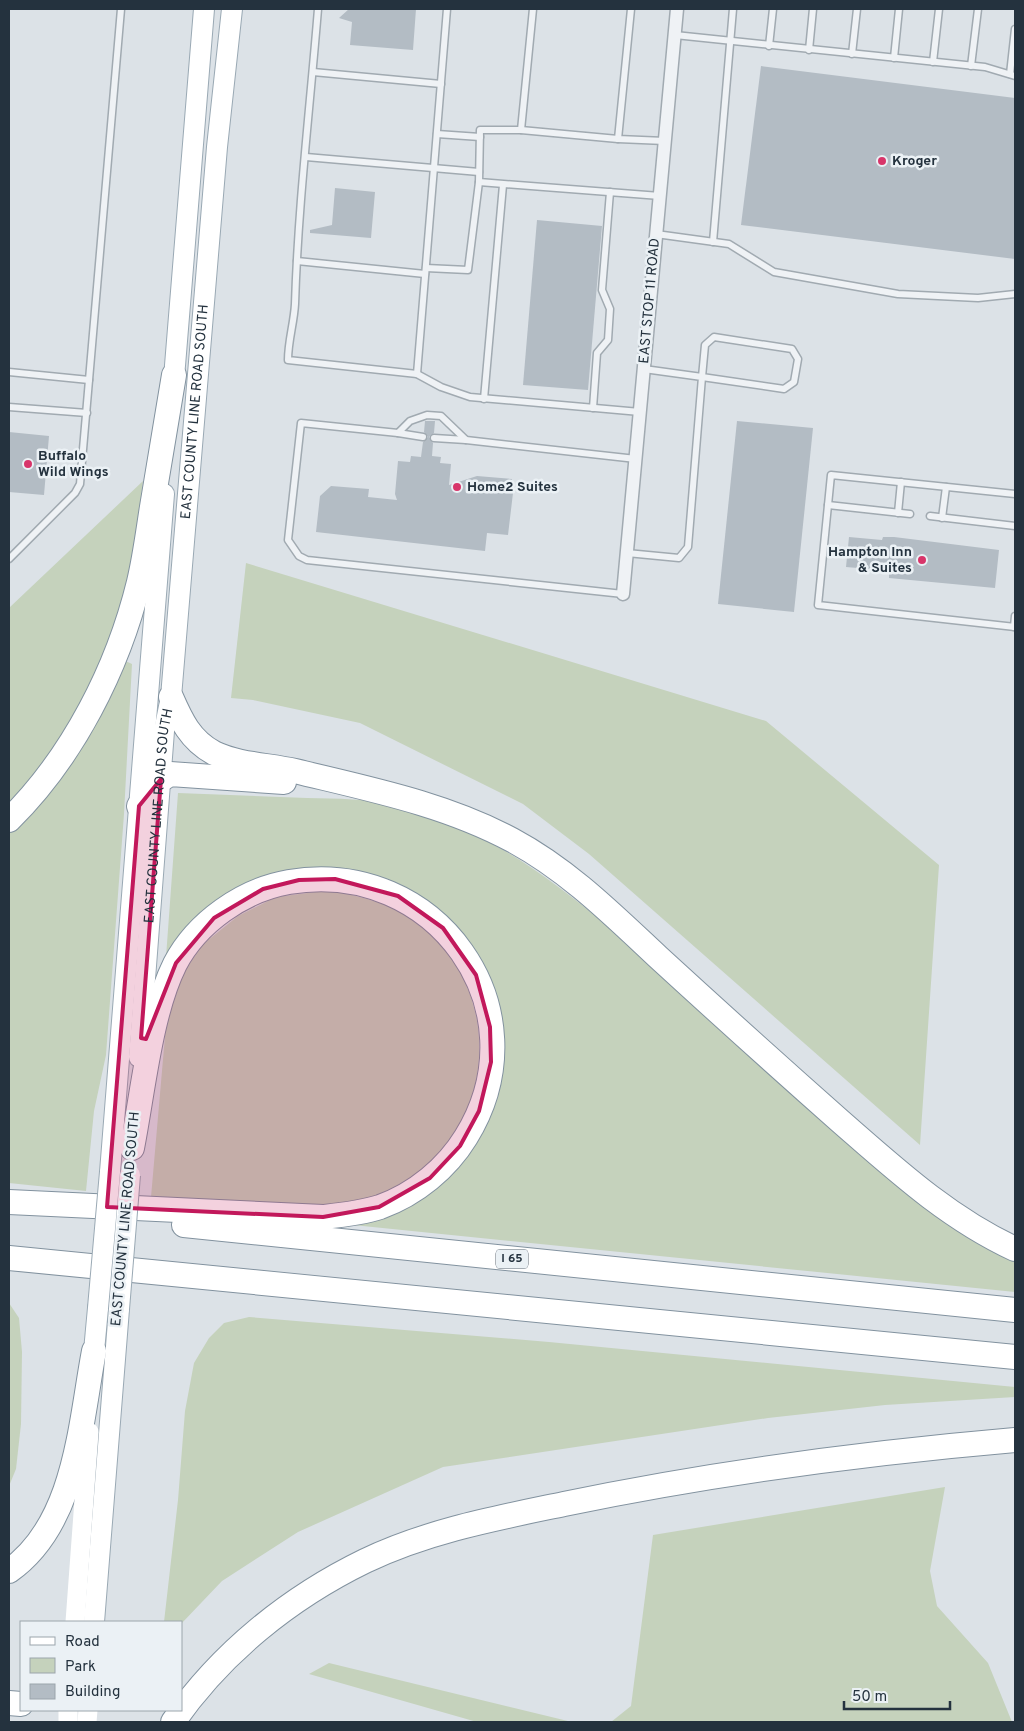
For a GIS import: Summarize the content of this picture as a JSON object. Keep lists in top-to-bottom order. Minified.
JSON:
{"streets":{"highway":["I 65"],"main road":["EAST COUNTY LINE ROAD SOUTH"],"street":["EAST STOP 11 ROAD"]},"places":["Kroger","Buffalo Wild Wings","Home2 Suites","Hampton Inn & Suites"],"legend":["Road","Park","Building"],"scale_bar":"50 m"}
